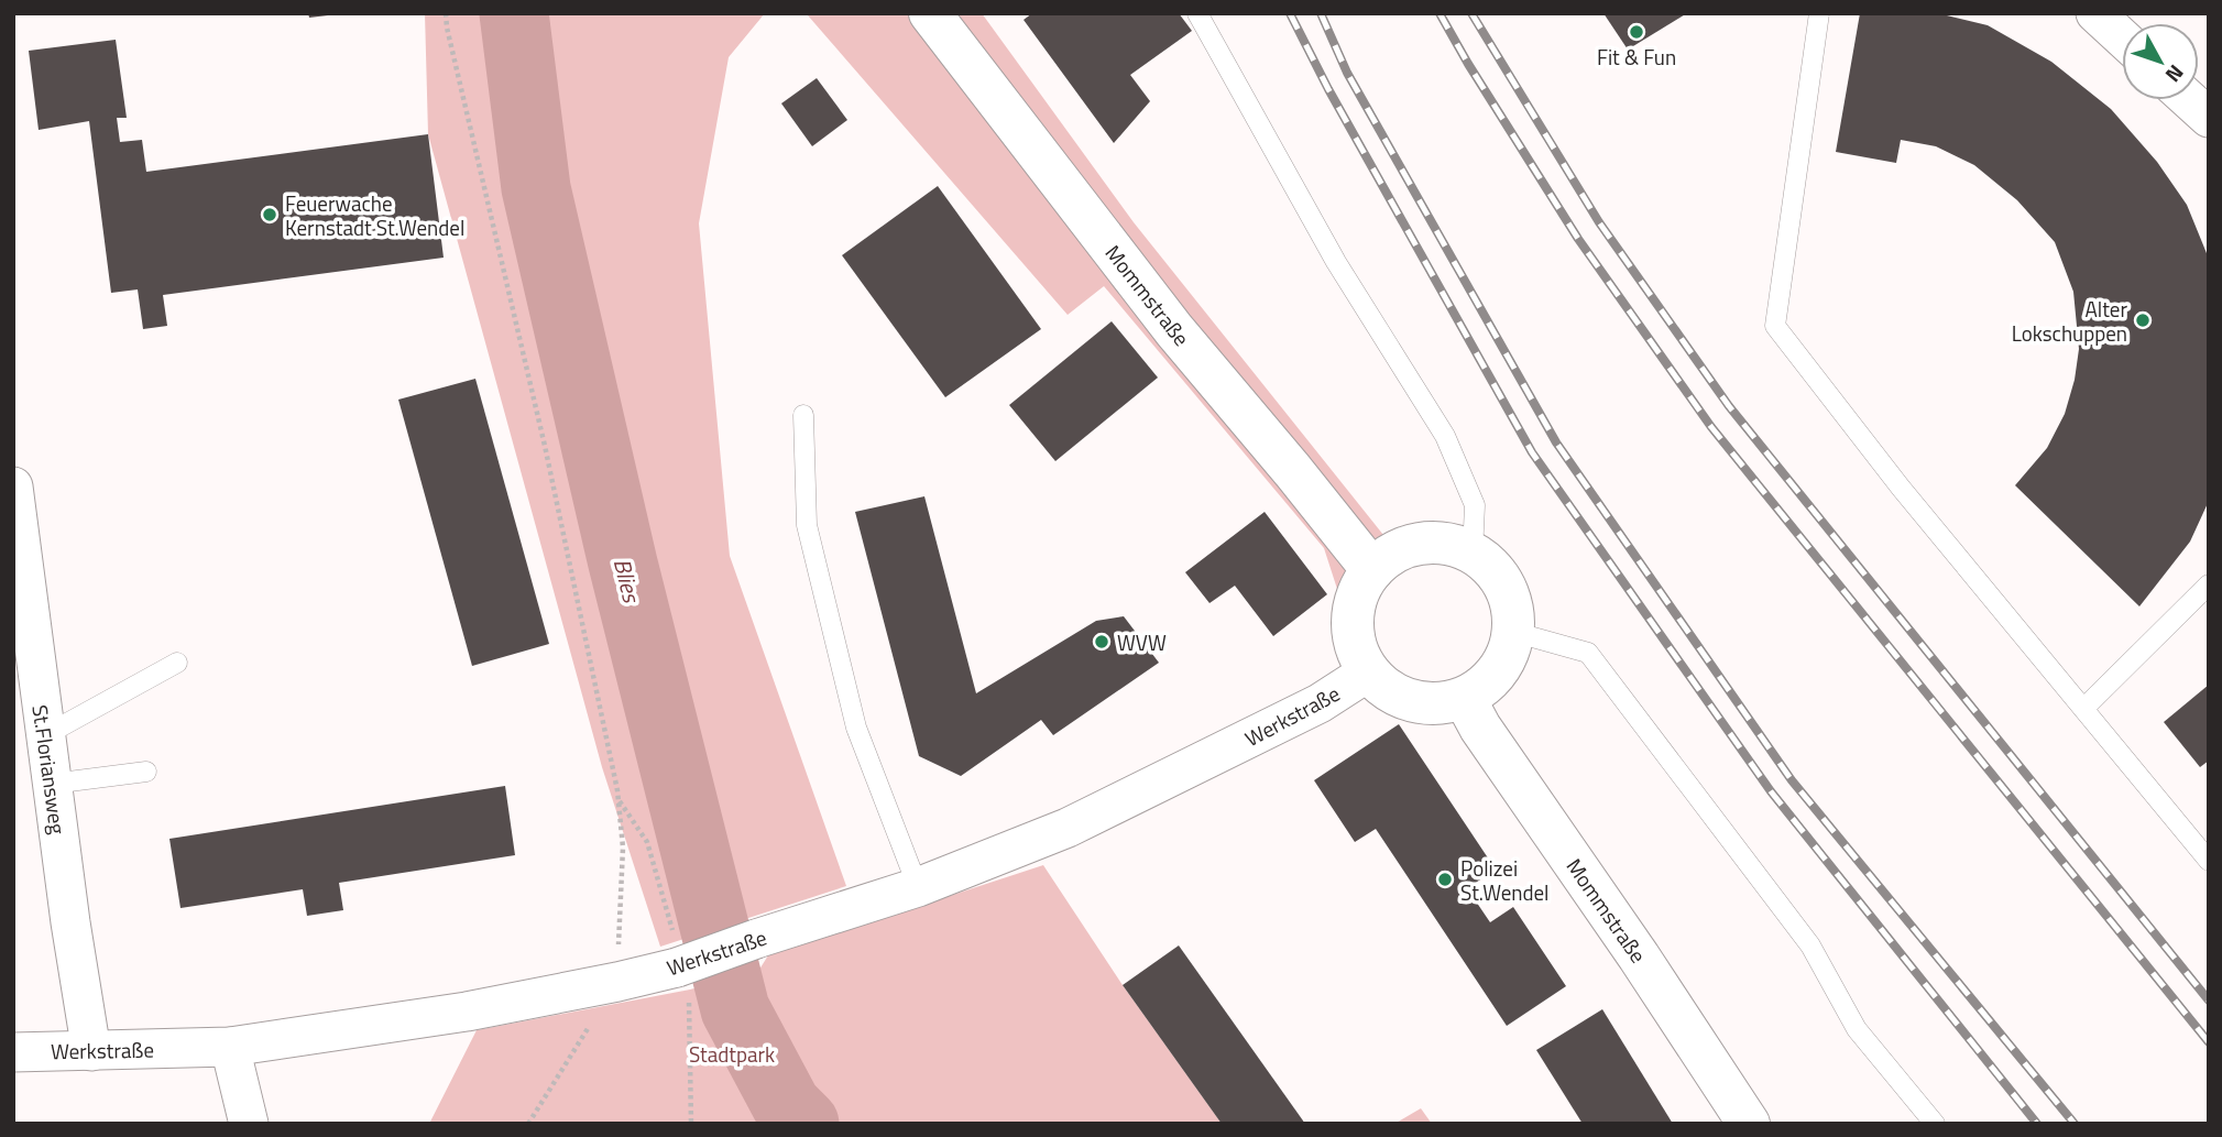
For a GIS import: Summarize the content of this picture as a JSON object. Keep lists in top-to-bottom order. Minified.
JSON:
{"streets":{"main road":["Mommstraße"],"street":["Werkstraße","St.Floriansweg"]},"crossings":[["Mommstraße","Werkstraße"],["Werkstraße","St.Floriansweg"]],"water":["Blies"],"parks":["Stadtpark"],"places":["Fit & Fun","Feuerwache Kernstadt St.Wendel","Alter Lokschuppen","WVW","Polizei St.Wendel"],"north":"bottom right"}
